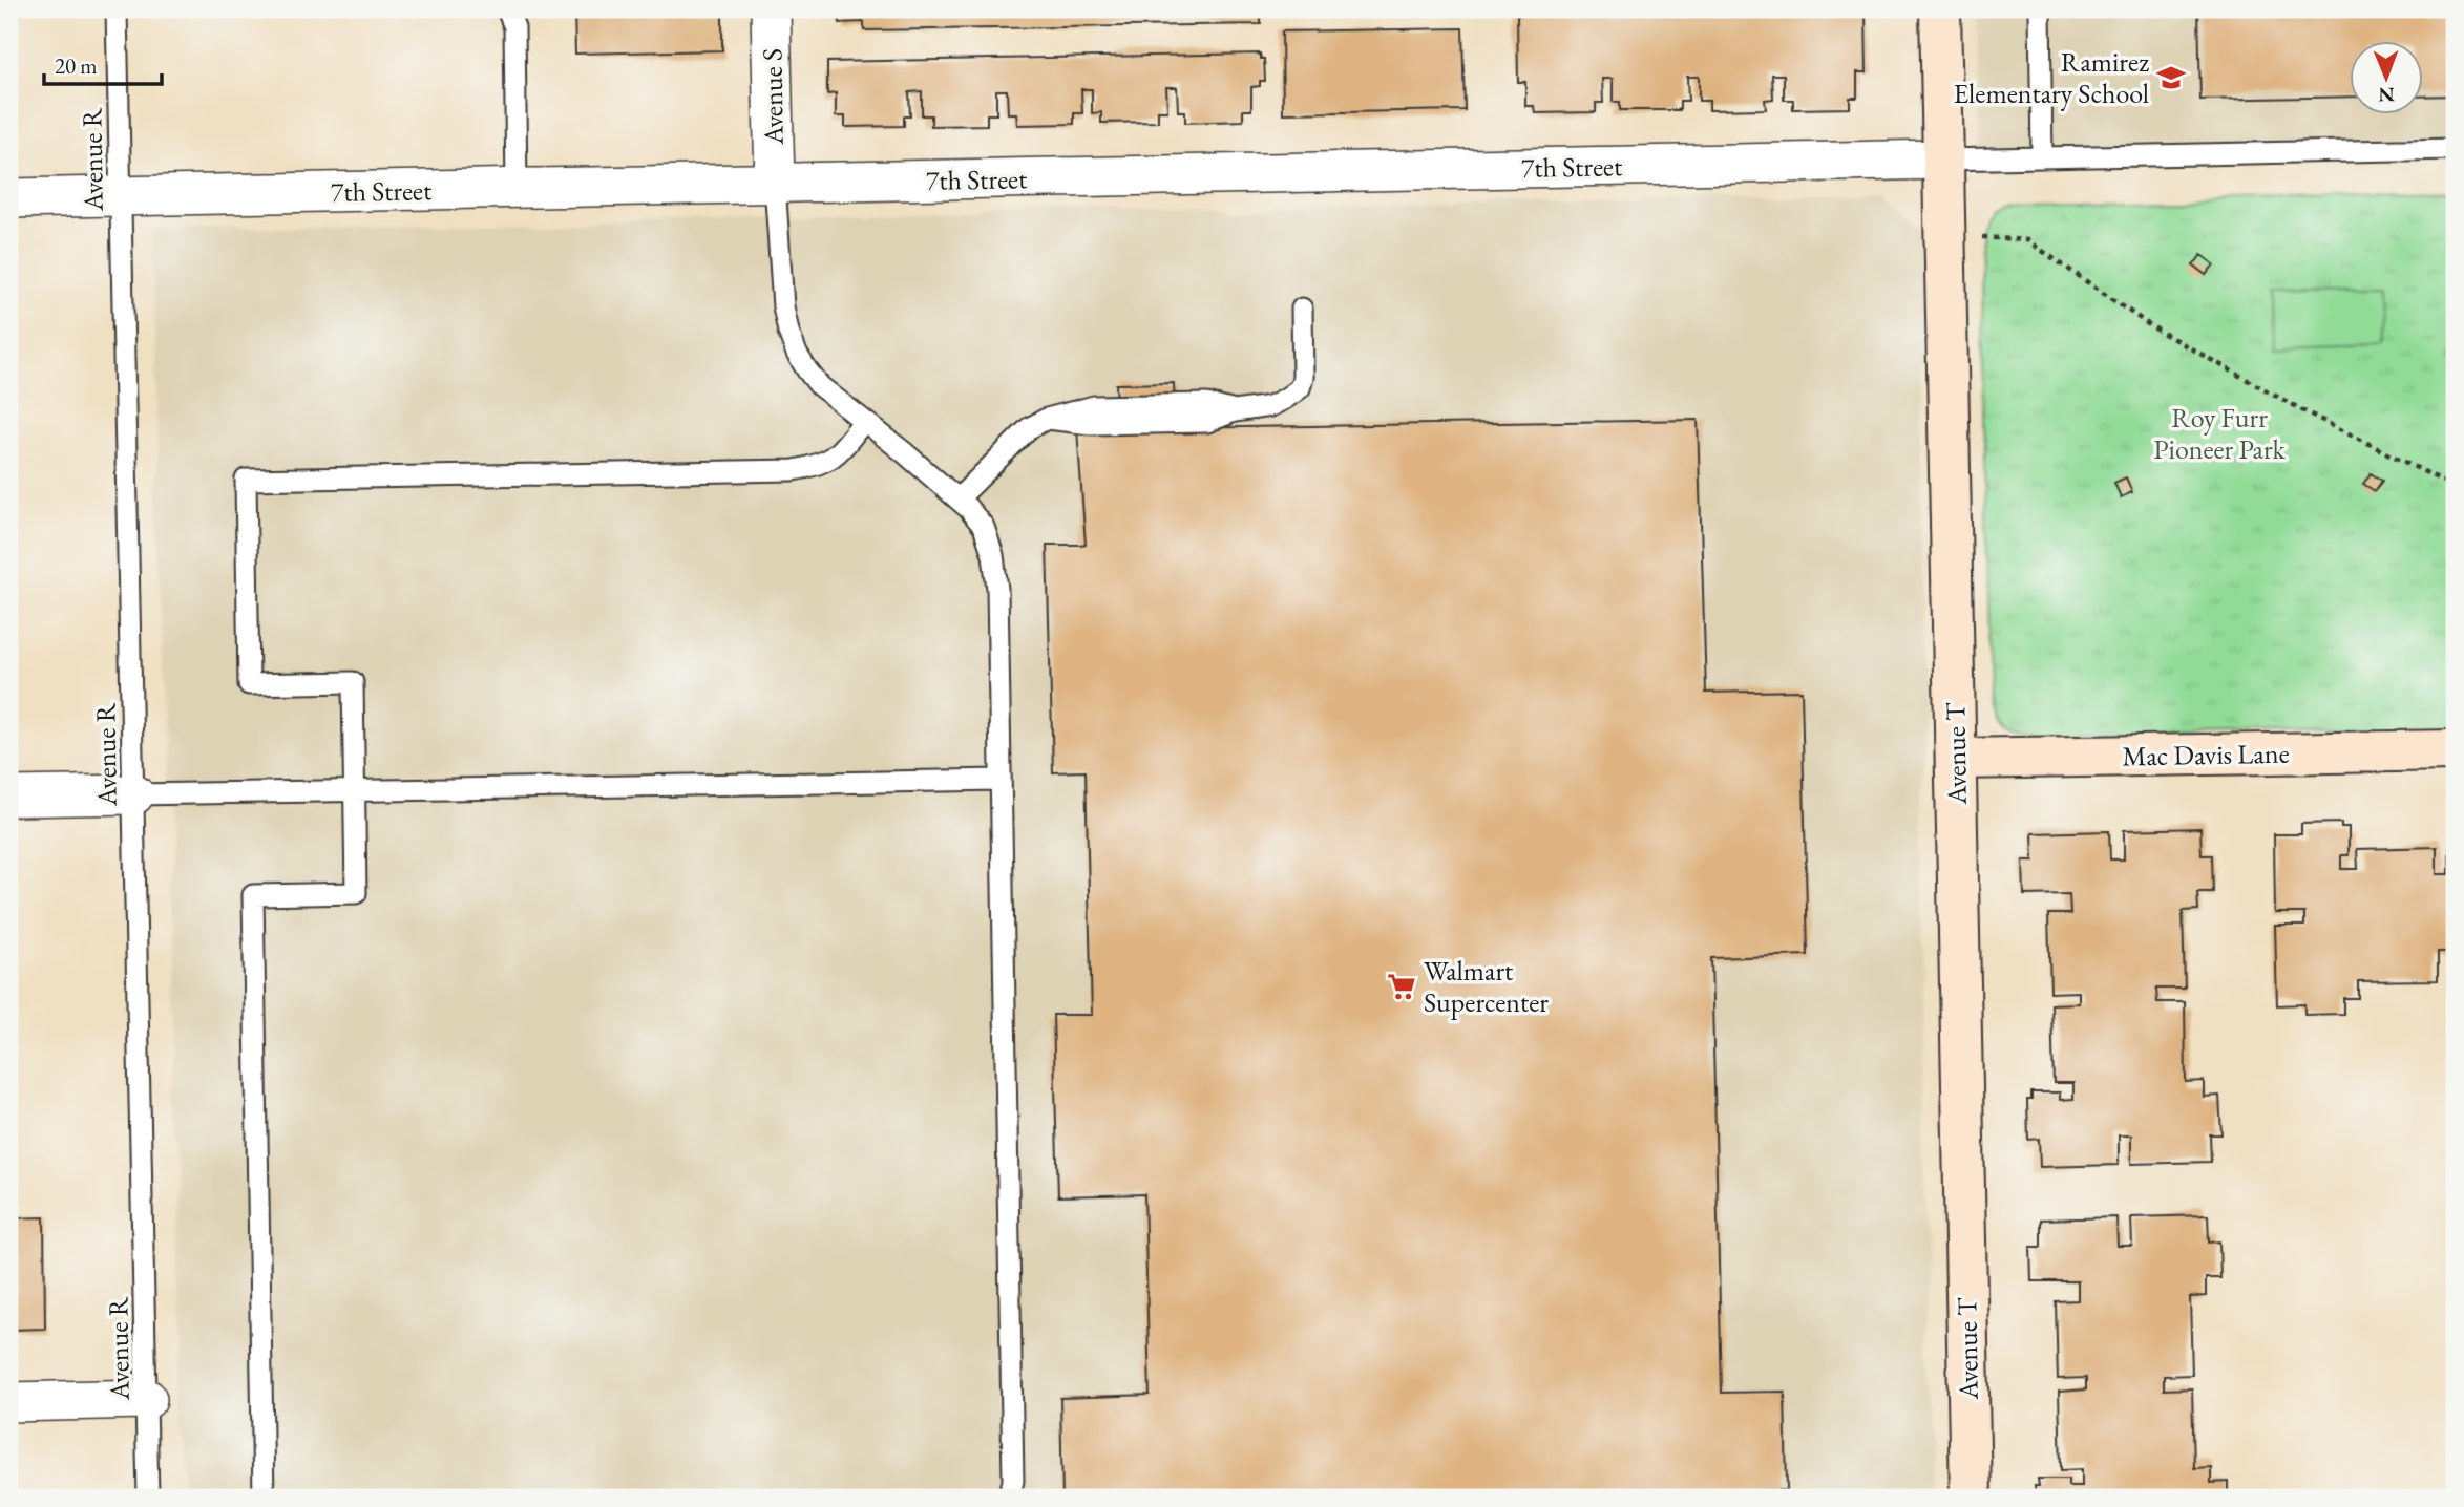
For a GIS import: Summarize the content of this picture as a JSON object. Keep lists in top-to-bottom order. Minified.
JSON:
{"streets":{"street":["Avenue S","7th Street","Avenue T","Mac Davis Lane"],"lane":["Avenue R"]},"crossings":[["Avenue S","7th Street"],["Avenue R","7th Street"],["7th Street","Avenue T"],["Avenue T","Mac Davis Lane"]],"parks":["Roy Furr Pioneer Park"],"places":{"school or university":["Ramirez Elementary School"],"supermarket":["Walmart Supercenter"]},"scale_bar":"20 m","north":"bottom"}
